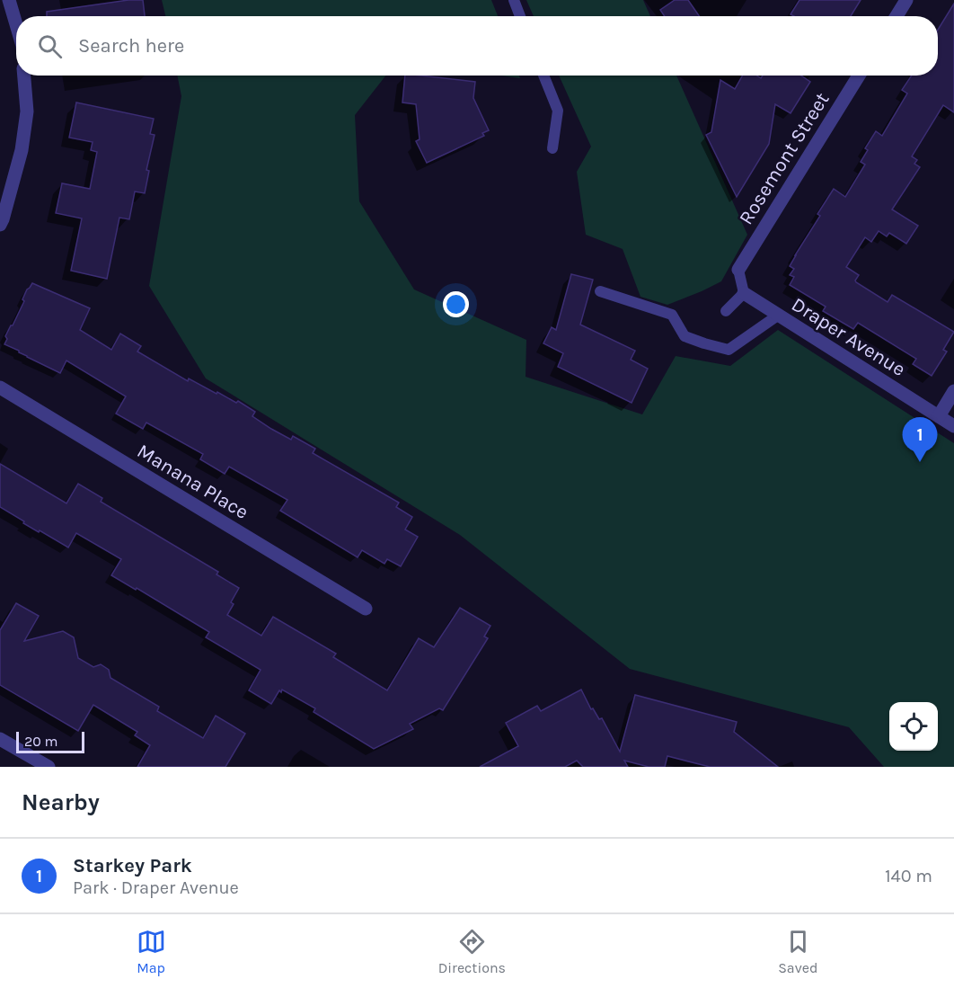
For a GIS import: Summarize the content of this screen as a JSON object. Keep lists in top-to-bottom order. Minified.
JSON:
{"streets":{"street":["Rosemont Street","Draper Avenue","Manana Place"]},"scale_bar":"20 m","page":{"search":"Search here","pins":"1","scale":"20 m","heading":"Nearby","list":[{"mark":"1","name":"Starkey Park","note":"Park · Draper Avenue","value":"140 m"}],"nav":["Map","Directions","Saved"]}}
